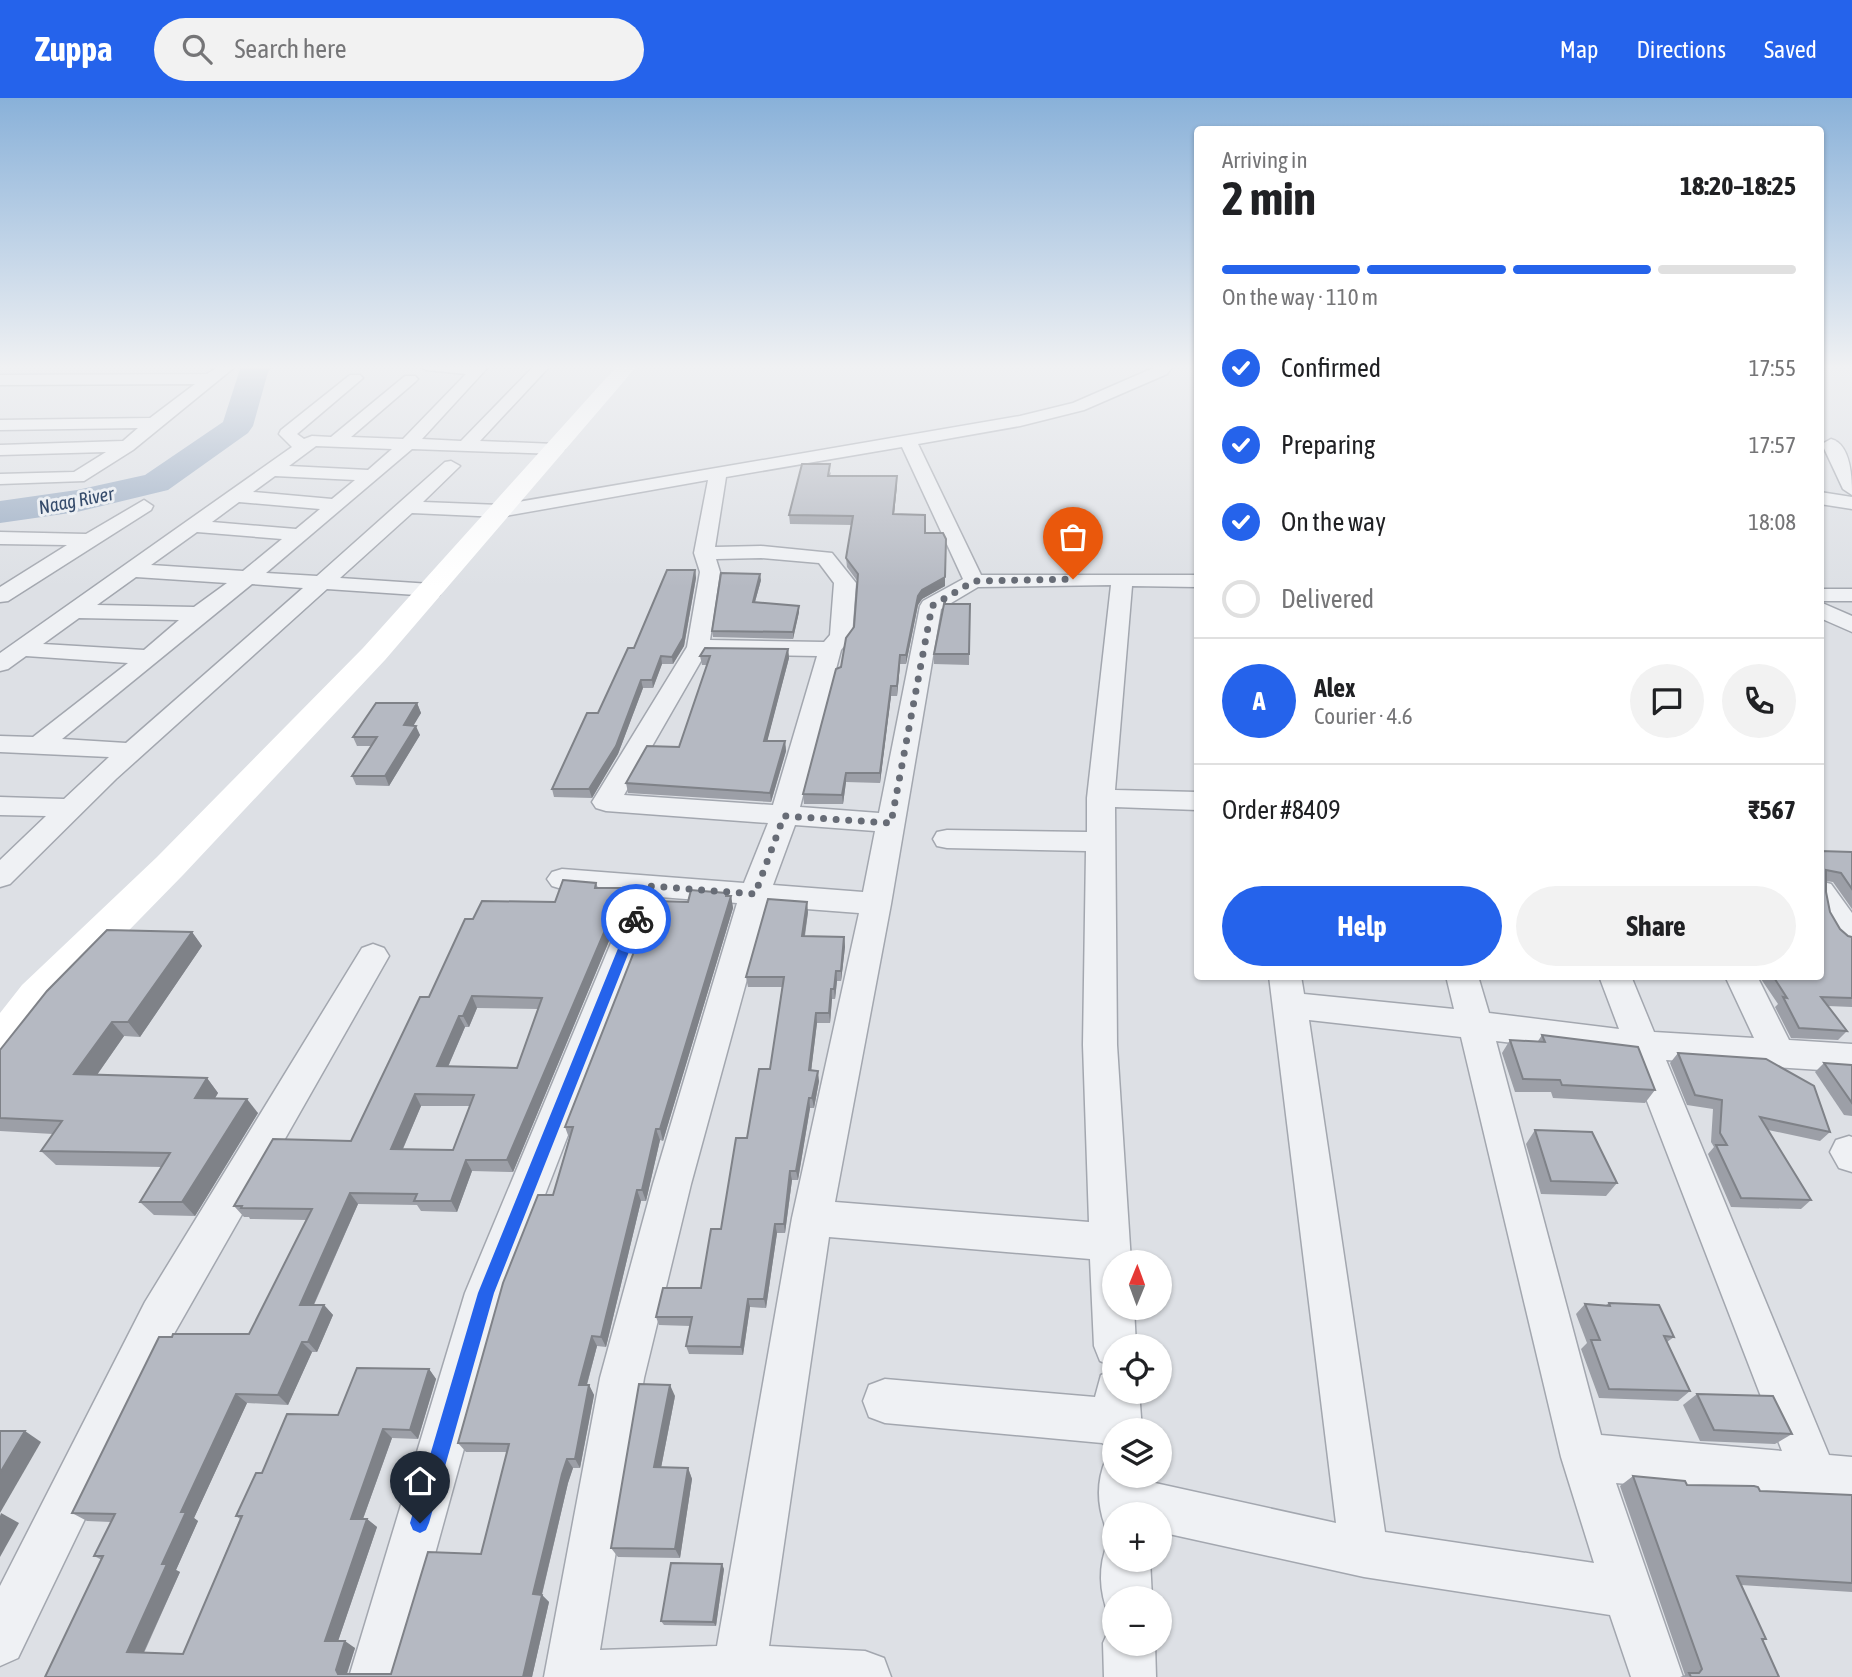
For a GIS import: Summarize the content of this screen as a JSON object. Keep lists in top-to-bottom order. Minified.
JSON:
{"water":["Naag River"],"north":"top","page":{"header":"Zuppa","search":"Search here","nav":["Map","Directions","Saved"],"heading":["2 min","Arriving in","18:20–18:25"],"panel":["Alex","Courier · 4.6","Order #8409","₹567"],"bar":"On the way · 110 m","list":[["Confirmed","17:55"],["Preparing","17:57"],["On the way","18:08"],"Delivered"],"round":"A","buttons":["Help","Share"],"map_buttons":["+","−"]}}
